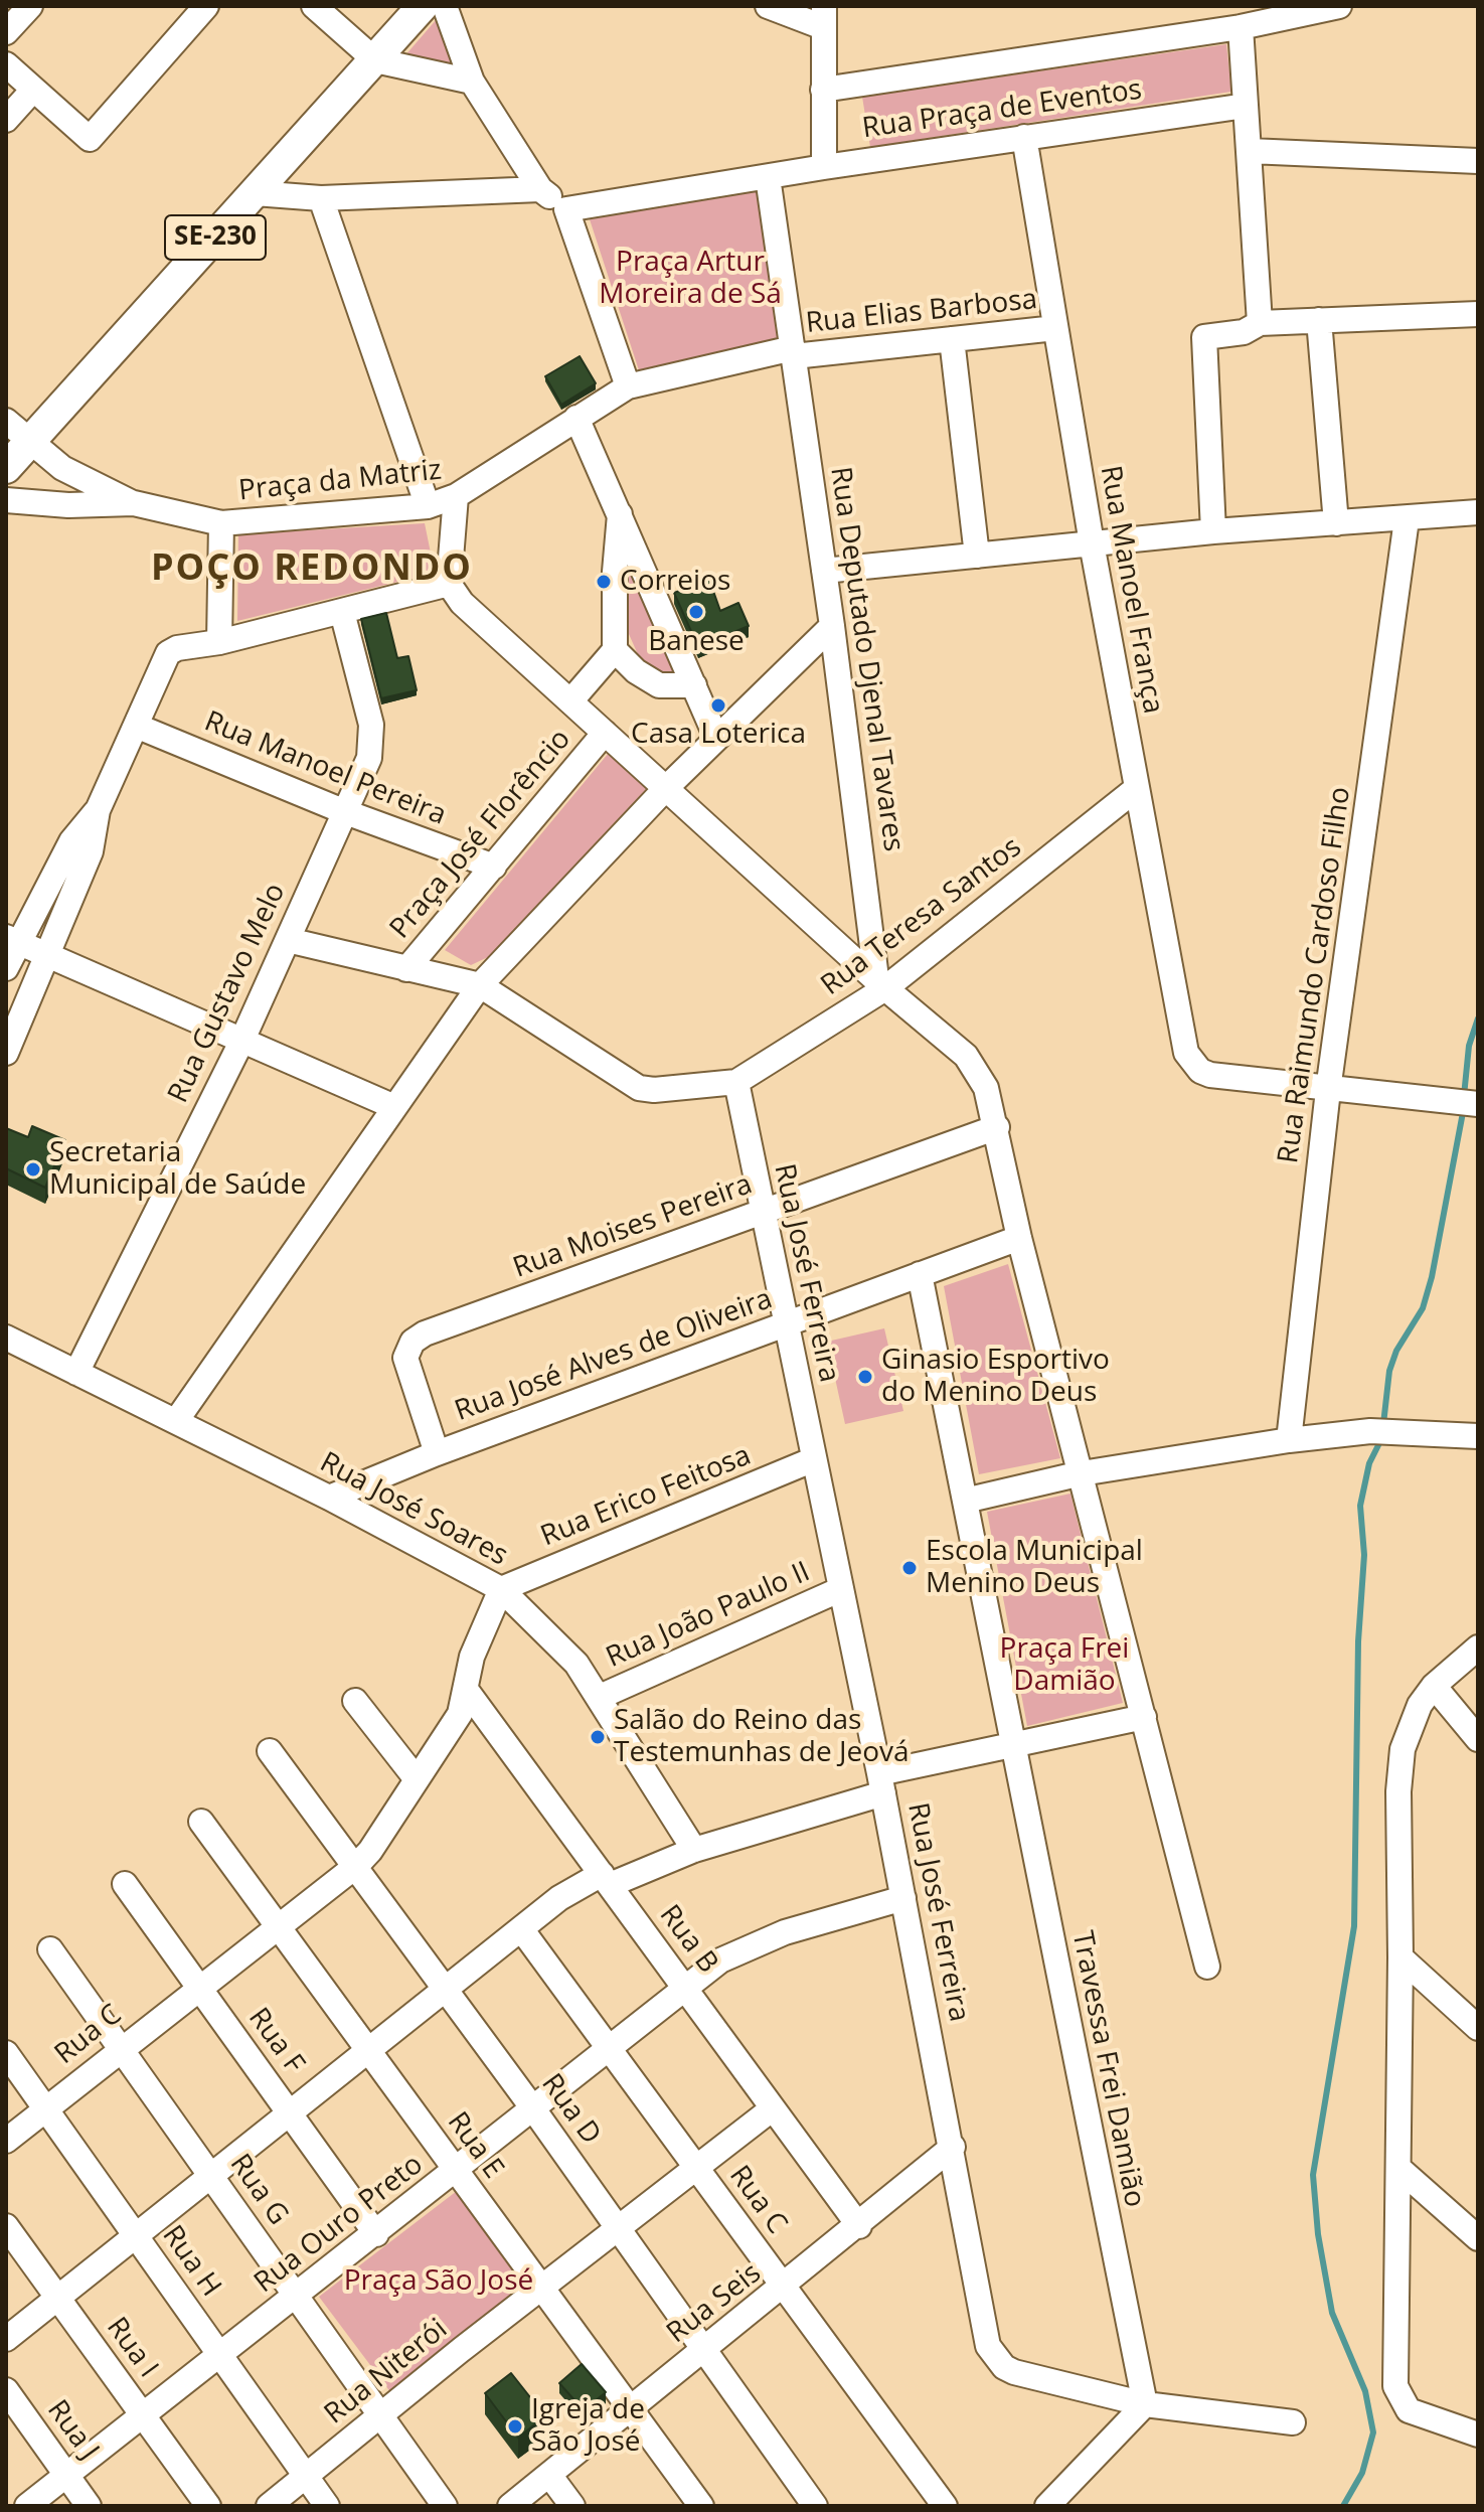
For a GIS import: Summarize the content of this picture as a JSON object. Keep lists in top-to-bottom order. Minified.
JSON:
{"streets":{"main road":["SE-230"],"street":["Rua Praça de Eventos","Rua Elias Barbosa","Praça da Matriz","Rua Manoel França","Rua Deputado Djenal Tavares","Rua Manoel Pereira","Praça José Florêncio","Rua Teresa Santos","Rua Raimundo Cardoso Filho","Rua Gustavo Melo","Rua Moises Pereira","Rua José Ferreira","Rua José Alves de Oliveira","Rua Erico Feitosa","Rua José Soares","Rua João Paulo II","Rua B","Rua C","Rua F","Travessa Frei Damião","Rua D","Rua E","Rua G","Rua Ouro Preto","Rua H","Rua Seis","Rua I","Rua Niterói","Rua J"]},"crossings":[["Rua Praça de Eventos","Rua Manoel França"],["Rua Elias Barbosa","Rua Manoel França"],["Rua Elias Barbosa","Rua Deputado Djenal Tavares"],["Rua Manoel França","Rua Teresa Santos"],["Rua Manoel França","Rua Raimundo Cardoso Filho"],["Rua Deputado Djenal Tavares","Praça José Florêncio"],["Rua Deputado Djenal Tavares","Rua Teresa Santos"],["Rua Manoel Pereira","Praça José Florêncio"],["Rua Manoel Pereira","Rua Gustavo Melo"],["Praça José Florêncio","Rua Teresa Santos"],["Praça José Florêncio","Rua Moises Pereira"],["Rua Teresa Santos","Rua José Ferreira"],["Rua Gustavo Melo","Rua José Soares"],["Rua Moises Pereira","Rua José Ferreira"],["Rua Moises Pereira","Rua José Alves de Oliveira"],["Rua José Ferreira","Rua José Alves de Oliveira"],["Rua José Ferreira","Rua Erico Feitosa"],["Rua José Ferreira","Rua João Paulo II"],["Rua José Ferreira","Travessa Frei Damião"],["Rua José Ferreira","Rua Ouro Preto"],["Rua José Ferreira","Rua Seis"],["Rua José Alves de Oliveira","Rua José Soares"],["Rua Erico Feitosa","Rua José Soares"],["Rua Erico Feitosa","Rua C"],["Rua José Soares","Rua João Paulo II"],["Rua José Soares","Rua C"],["Rua B","Rua C"],["Rua B","Rua Ouro Preto"],["Rua B","Rua Seis"],["Rua B","Rua Niterói"],["Rua C","Rua F"],["Rua C","Rua D"],["Rua C","Rua E"],["Rua C","Rua G"],["Rua C","Rua Ouro Preto"],["Rua C","Rua H"],["Rua C","Rua Seis"],["Rua C","Rua Niterói"],["Rua F","Rua Ouro Preto"],["Rua D","Rua Ouro Preto"],["Rua D","Rua Seis"],["Rua D","Rua Niterói"],["Rua E","Rua Ouro Preto"],["Rua E","Rua Seis"],["Rua E","Rua Niterói"],["Rua G","Rua Ouro Preto"],["Rua G","Rua Niterói"],["Rua Ouro Preto","Rua H"],["Rua Ouro Preto","Rua I"],["Rua Ouro Preto","Rua J"],["Rua H","Rua Niterói"]],"districts":["POÇO REDONDO"],"parks":["Praça Artur Moreira de Sá","Praça Frei Damião","Praça São José"],"places":["Correios","Banese","Casa Loterica","Secretaria Municipal de Saúde","Ginasio Esportivo do Menino Deus","Escola Municipal Menino Deus","Salão do Reino das Testemunhas de Jeová","Igreja de São José"]}
